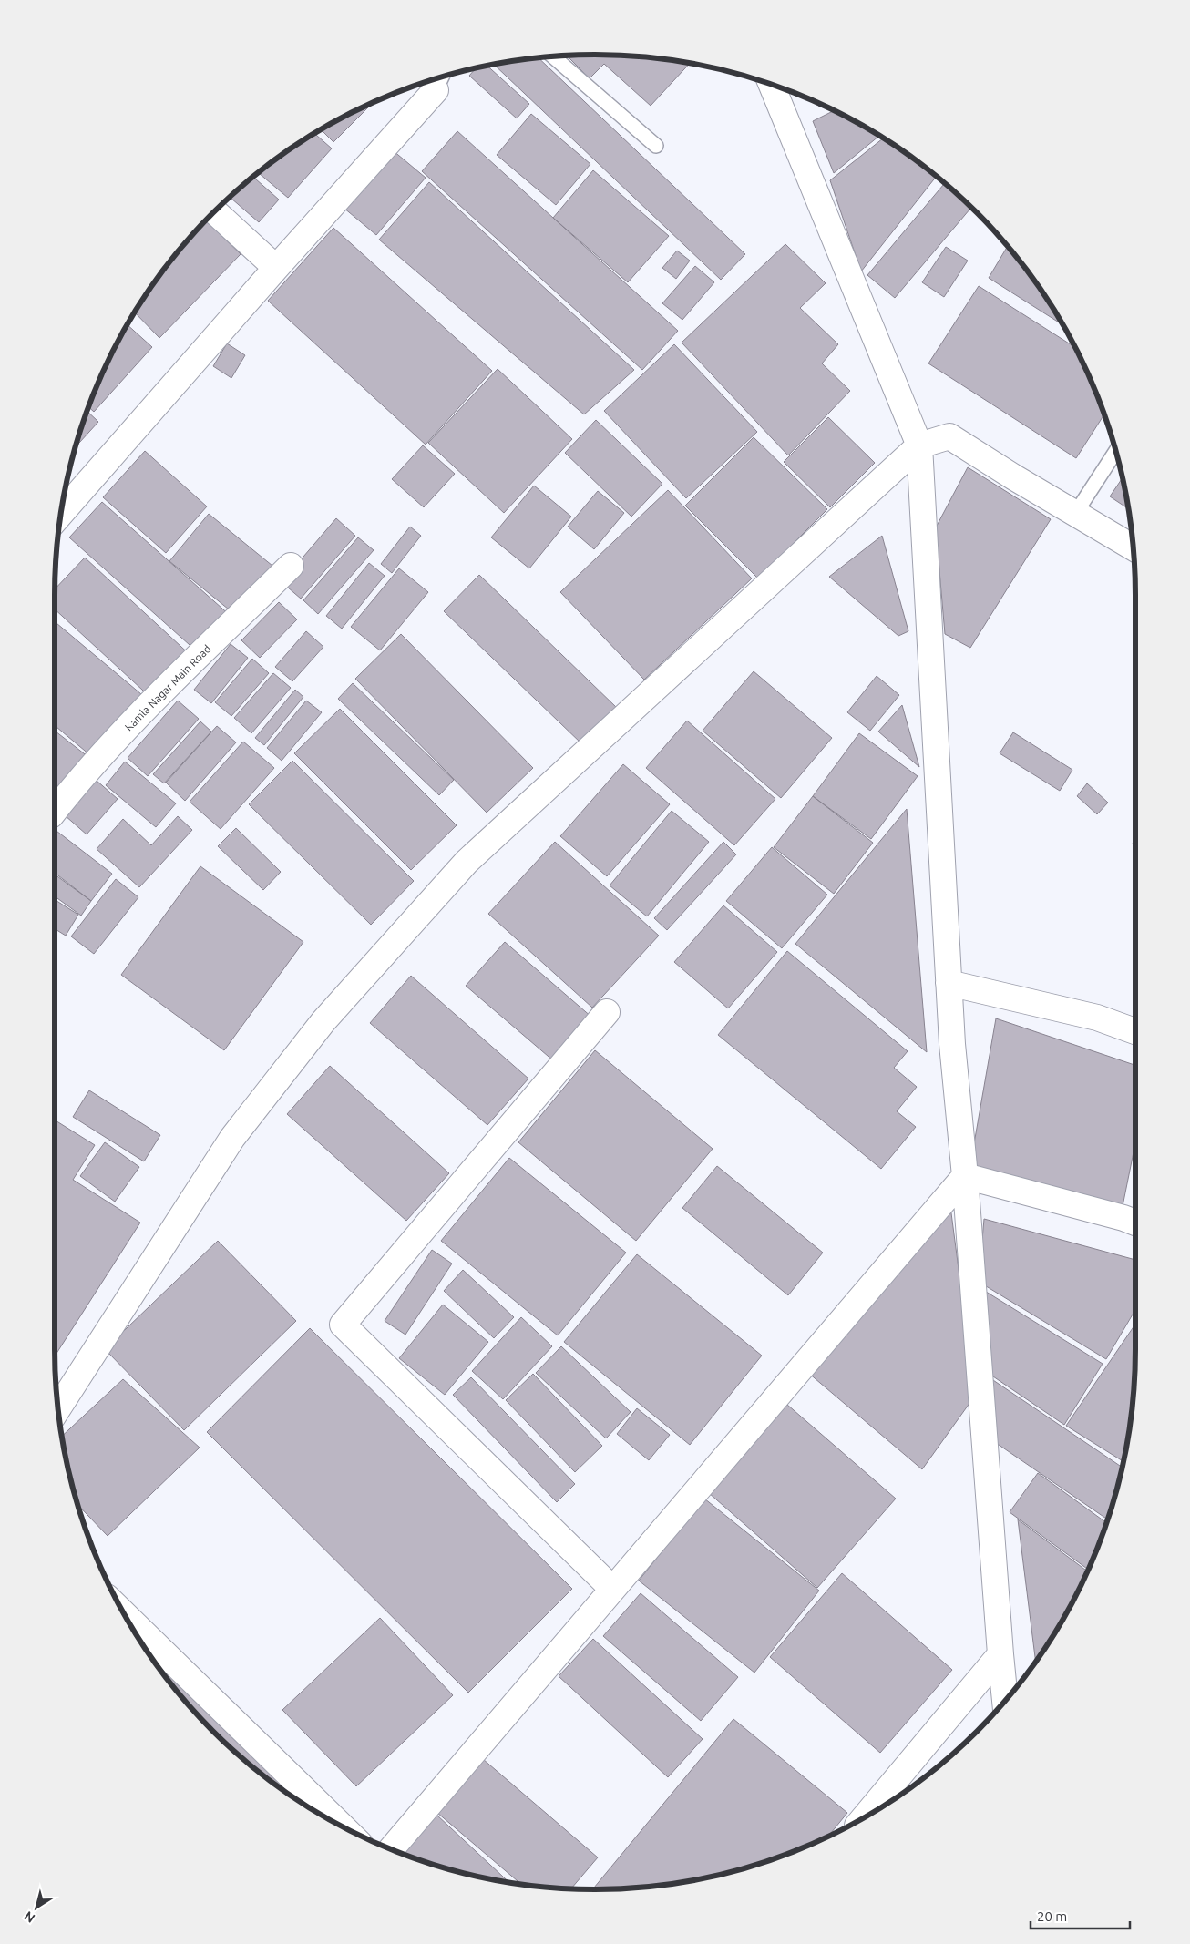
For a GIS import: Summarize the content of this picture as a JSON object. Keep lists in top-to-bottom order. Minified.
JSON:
{"streets":{"street":["Kamla Nagar Main Road"]},"scale_bar":"20 m","north":"bottom left"}
